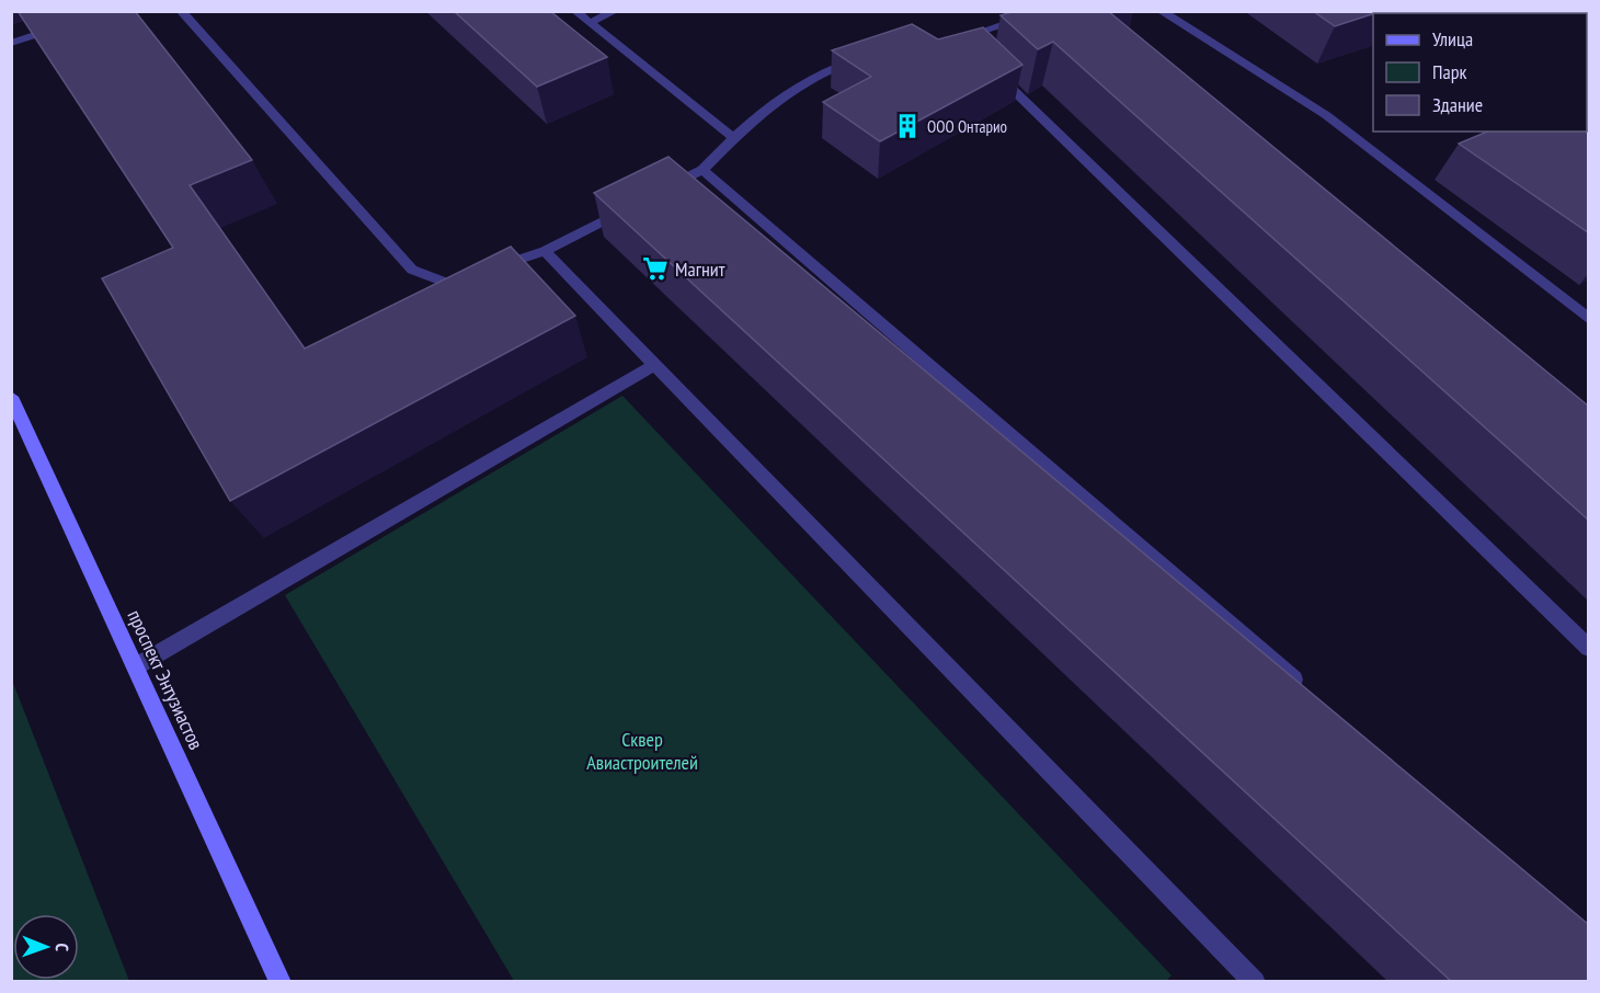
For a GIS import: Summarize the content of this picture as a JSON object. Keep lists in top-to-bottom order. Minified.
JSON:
{"streets":{"main road":["проспект Энтузиастов"]},"parks":["Сквер Авиастроителей"],"places":{"building":["ООО Онтарио"],"supermarket":["Магнит"]},"legend":["Улица","Парк","Здание"],"north":"right"}
